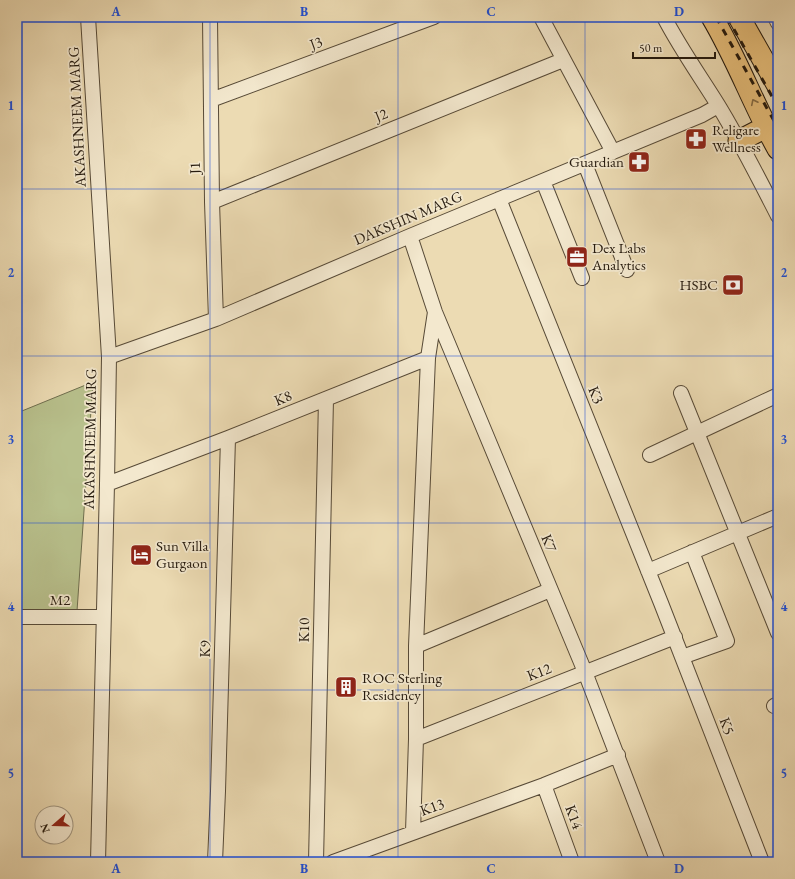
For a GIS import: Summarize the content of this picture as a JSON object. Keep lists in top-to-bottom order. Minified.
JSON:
{"streets":{"street":["J3","J2","AKASHNEEM MARG","J1","DAKSHIN MARG","K3","K8","K7","M2","K10","K9","K12","K5","K13","K14"]},"crossings":[["J3","J1"],["J2","J1"],["AKASHNEEM MARG","DAKSHIN MARG"],["AKASHNEEM MARG","K8"],["AKASHNEEM MARG","M2"],["J1","DAKSHIN MARG"],["DAKSHIN MARG","K3"],["DAKSHIN MARG","K7"],["K3","K5"],["K8","K10"],["K8","K9"],["K7","K12"],["K7","K13"],["K12","K5"],["K13","K14"]],"places":{"pharmacy":["Religare Wellness","Guardian"],"office":["Dex Labs Analytics"],"bank":["HSBC"],"hotel":["Sun Villa Gurgaon"],"building":["ROC Sterling Residency"]},"scale_bar":"50 m","north":"left","grid":{"columns":["A","B","C","D"],"rows":["1","2","3","4","5"]}}
